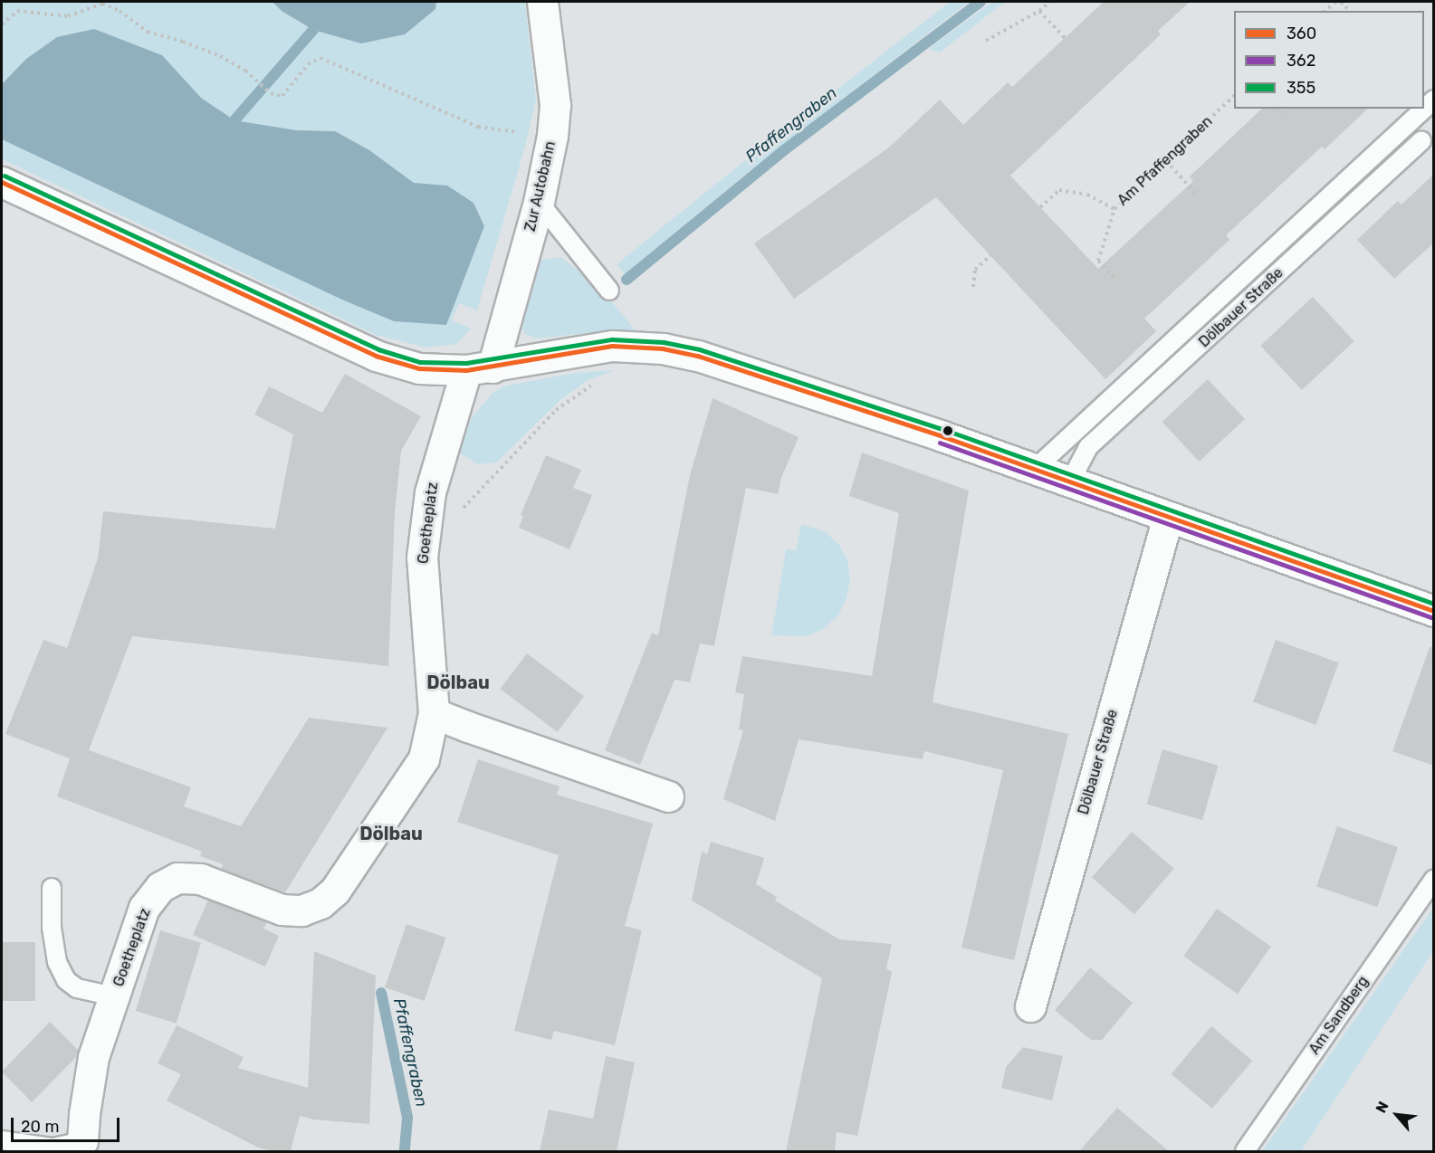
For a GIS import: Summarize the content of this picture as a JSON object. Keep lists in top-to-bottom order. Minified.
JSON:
{"streets":{"street":["Zur Autobahn","Dölbauer Straße","Goetheplatz"],"lane":["Am Sandberg"],"path":["Am Pfaffengraben"]},"crossings":[["Zur Autobahn","Goetheplatz"]],"districts":["Dölbau","Dölbau"],"water":["Pfaffengraben"],"lines":["transit line 355","transit line 360","transit line 362"],"legend":["360","362","355"],"scale_bar":"20 m","north":"top left"}
